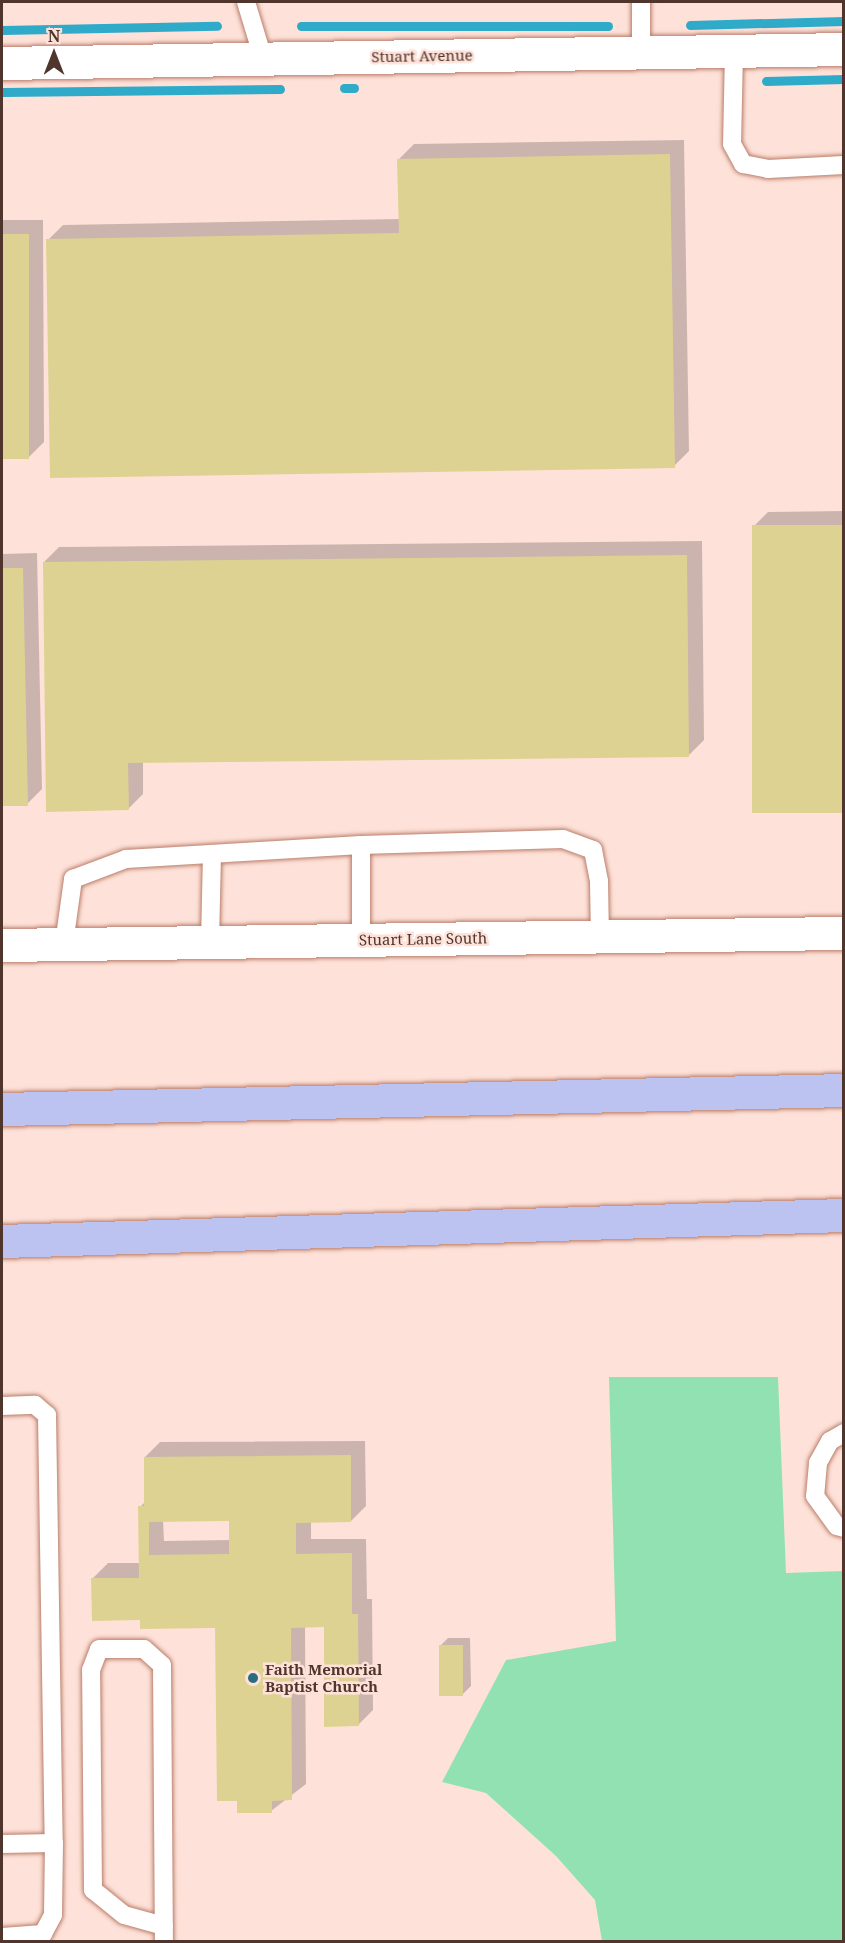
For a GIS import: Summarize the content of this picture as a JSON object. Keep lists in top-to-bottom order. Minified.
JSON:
{"streets":{"street":["Stuart Avenue","Stuart Lane South"]},"places":["Faith Memorial Baptist Church"],"north":"top"}
